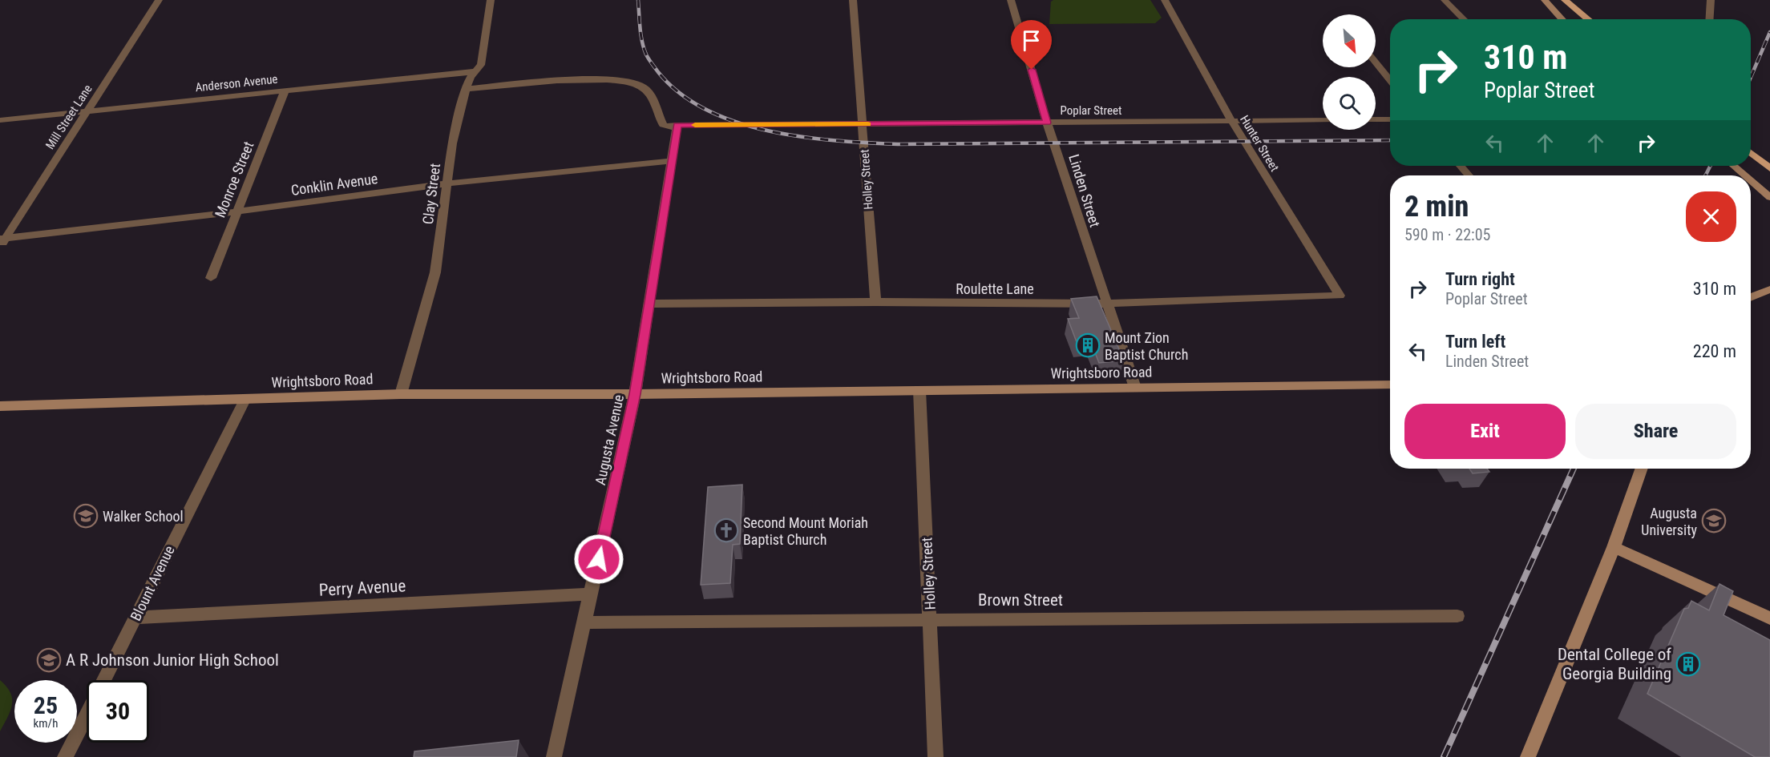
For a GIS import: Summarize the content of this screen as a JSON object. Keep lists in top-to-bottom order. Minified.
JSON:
{"streets":{"street":["Anderson Avenue","Poplar Street","Mill Street Lane","Hunter Street","Monroe Street","Holley Street","Conklin Avenue","Linden Street","Clay Street","Roulette Lane","Wrightsboro Road","Augusta Avenue","Blount Avenue","Perry Avenue","Brown Street"]},"crossings":[["Anderson Avenue","Mill Street Lane"],["Anderson Avenue","Monroe Street"],["Anderson Avenue","Clay Street"],["Poplar Street","Hunter Street"],["Poplar Street","Holley Street"],["Poplar Street","Linden Street"],["Poplar Street","Augusta Avenue"],["Mill Street Lane","Conklin Avenue"],["Hunter Street","Roulette Lane"],["Monroe Street","Conklin Avenue"],["Holley Street","Roulette Lane"],["Holley Street","Wrightsboro Road"],["Holley Street","Brown Street"],["Conklin Avenue","Clay Street"],["Conklin Avenue","Augusta Avenue"],["Linden Street","Roulette Lane"],["Linden Street","Wrightsboro Road"],["Clay Street","Wrightsboro Road"],["Roulette Lane","Augusta Avenue"],["Wrightsboro Road","Augusta Avenue"],["Wrightsboro Road","Blount Avenue"],["Augusta Avenue","Perry Avenue"],["Augusta Avenue","Brown Street"],["Blount Avenue","Perry Avenue"]],"places":{"building":["Mount Zion Baptist Church","Dental College of Georgia Building"],"school or university":["Walker School","Augusta University","A R Johnson Junior High School"],"church":["Second Mount Moriah Baptist Church"]},"north":"bottom right","page":{"turn":["310 m","Poplar Street"],"heading":["2 min","590 m · 22:05"],"list":[{"name":"Turn right","note":"Poplar Street","value":"310 m"},{"name":"Turn left","note":"Linden Street","value":"220 m"}],"buttons":["Exit","Share"],"speed":"25 km/h","limit":"30"}}
